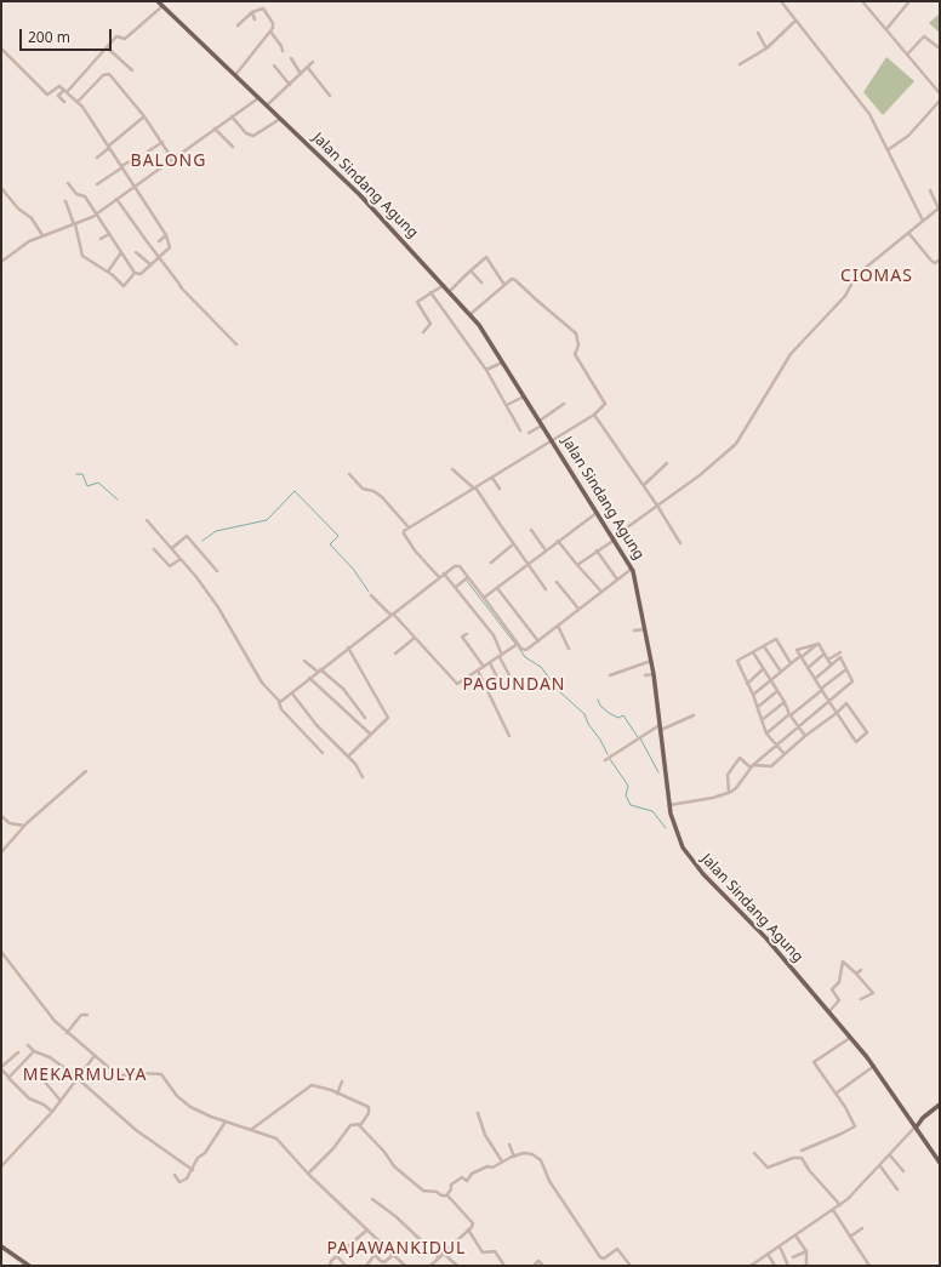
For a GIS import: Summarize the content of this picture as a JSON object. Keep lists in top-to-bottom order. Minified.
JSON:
{"streets":{"main road":["Jalan Sindang Agung"]},"districts":["BALONG","CIOMAS","PAGUNDAN","MEKARMULYA","PAJAWANKIDUL"],"scale_bar":"200 m"}
